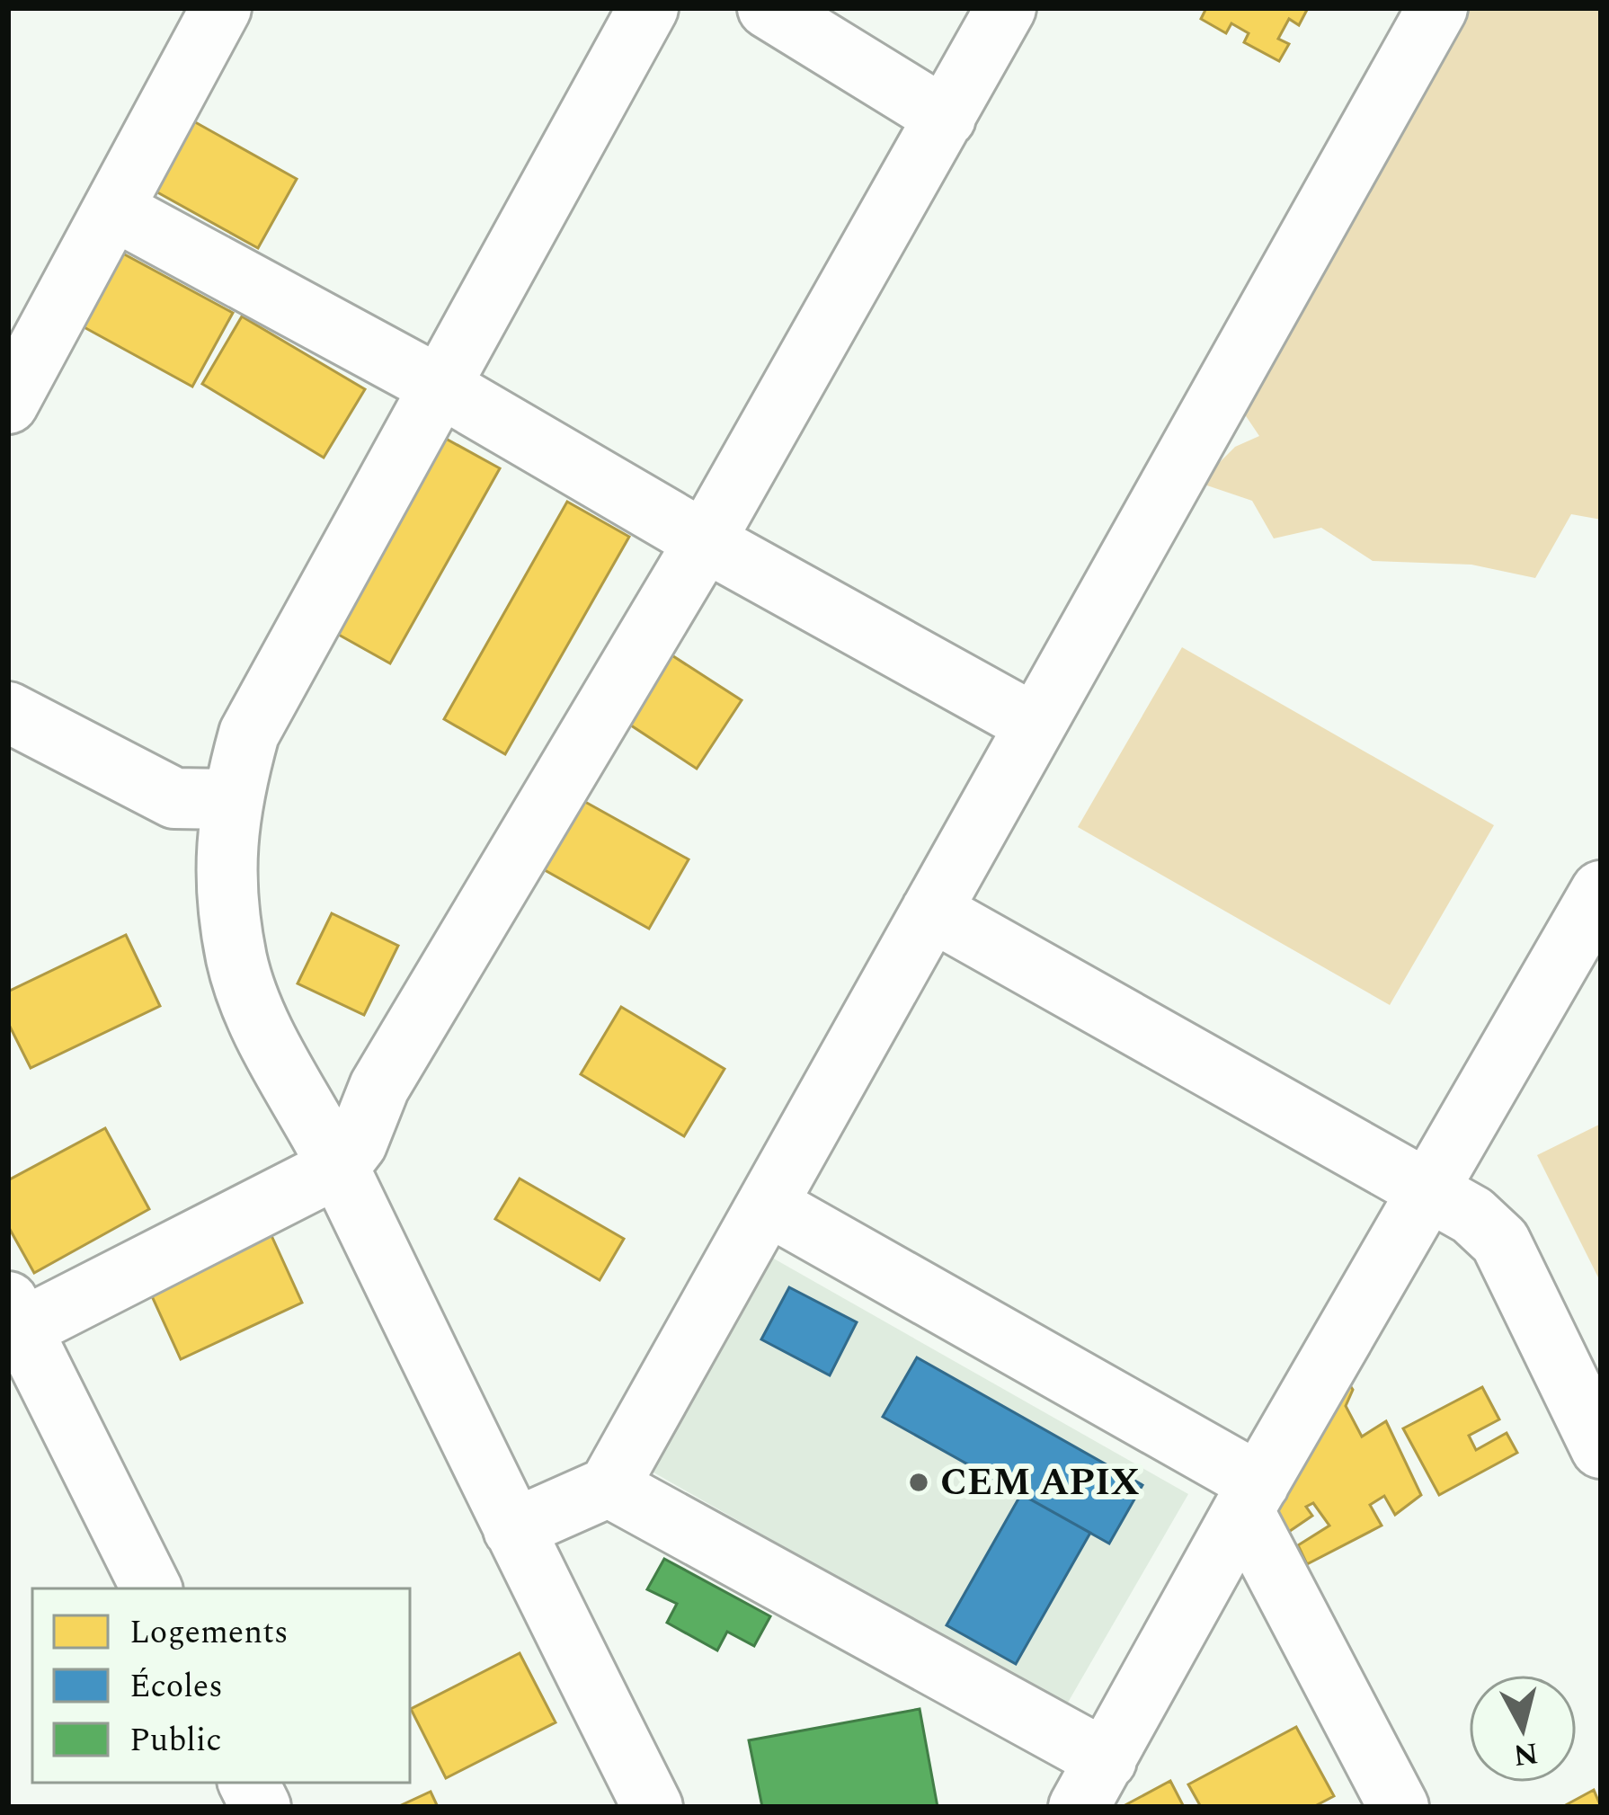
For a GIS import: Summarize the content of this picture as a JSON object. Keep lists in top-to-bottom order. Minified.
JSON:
{"places":["CEM APIX"],"legend":["Logements","Écoles","Public"],"north":"bottom"}
